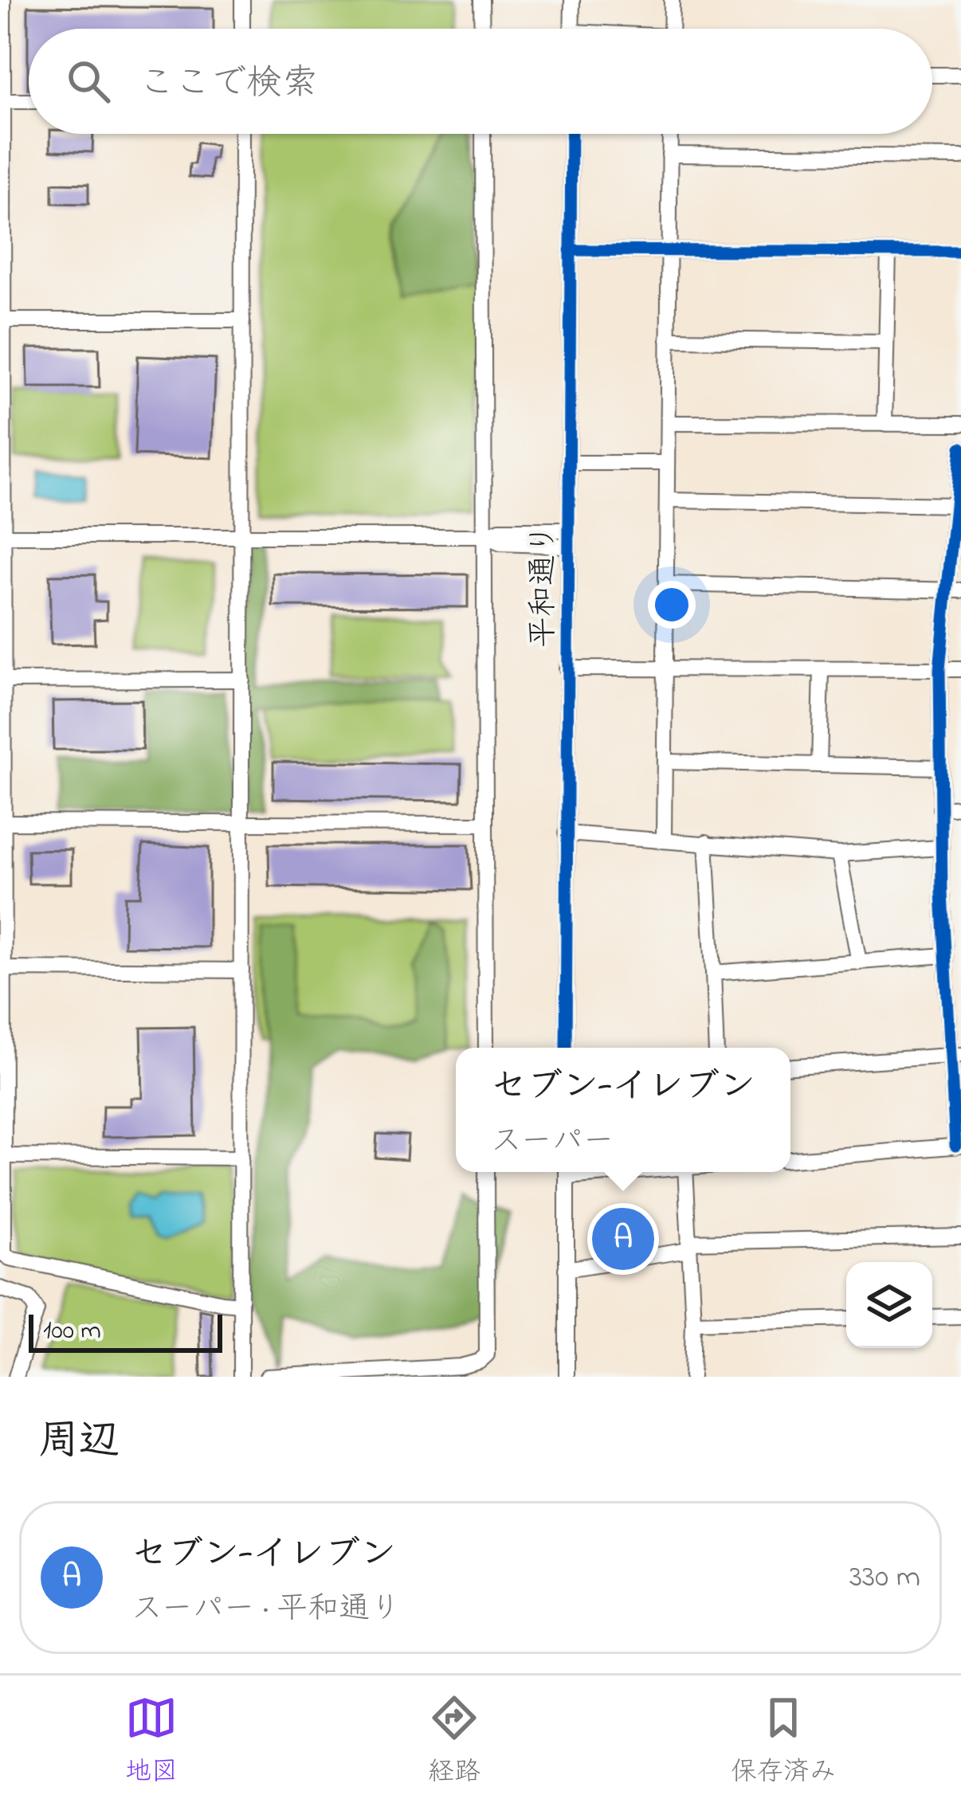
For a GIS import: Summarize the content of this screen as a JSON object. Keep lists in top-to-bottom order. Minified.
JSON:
{"streets":{"street":["平和通り"]},"scale_bar":"100 m","page":{"search":"ここで検索","popup":["セブン-イレブン","スーパー"],"pins":"A","scale":"100 m","heading":"周辺","list":[{"mark":"A","name":"セブン-イレブン","note":"スーパー · 平和通り","value":"330 m"}],"nav":["地図","経路","保存済み"]}}
